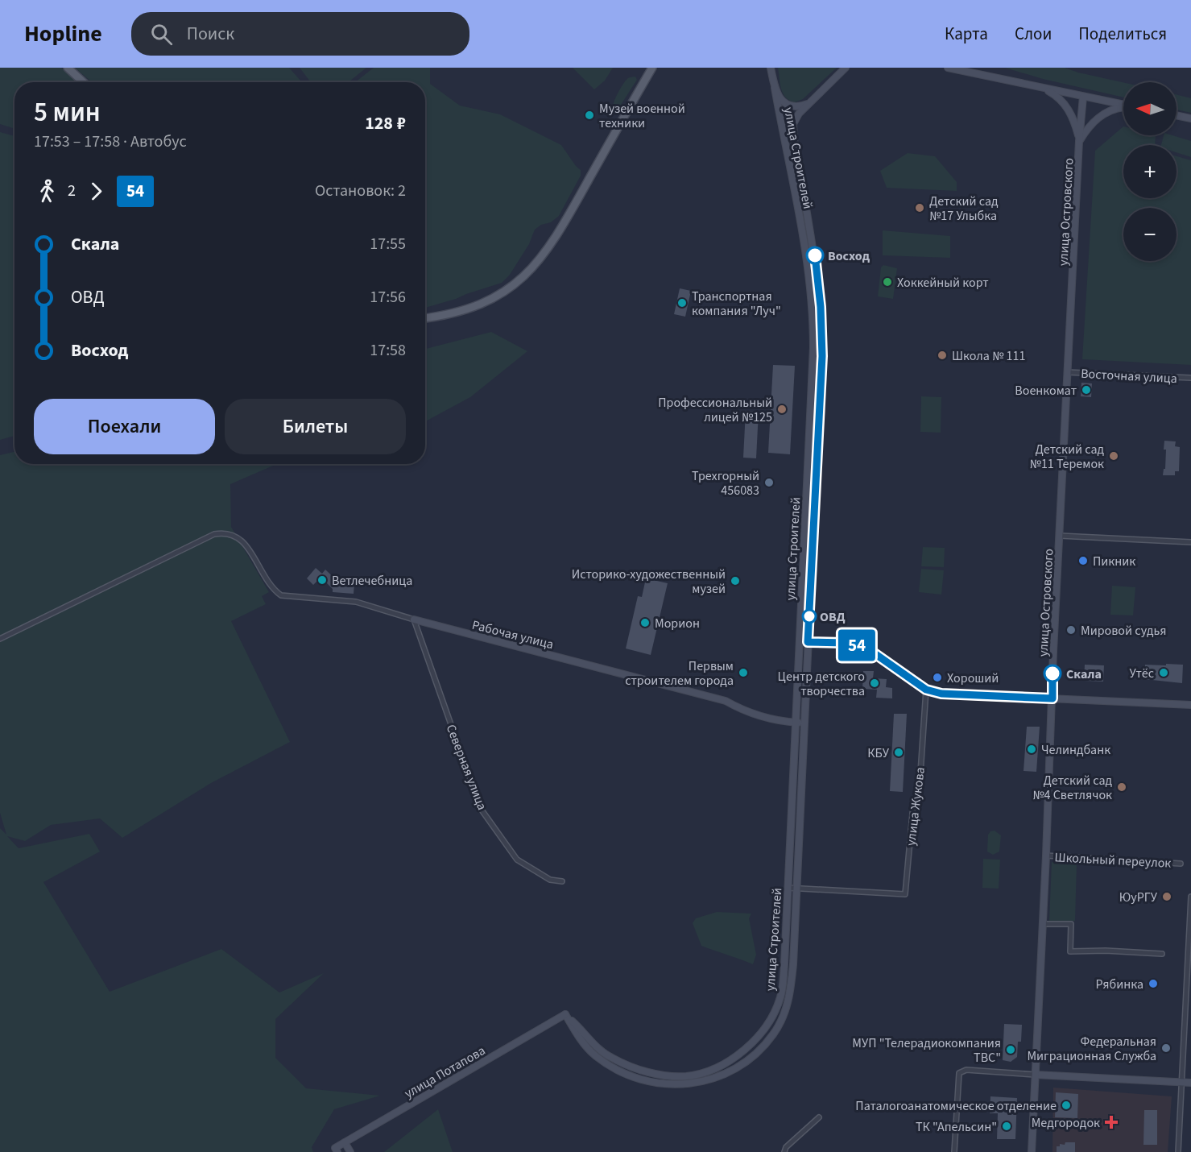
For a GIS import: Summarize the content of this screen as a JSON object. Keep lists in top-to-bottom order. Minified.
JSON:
{"streets":{"street":["улица Строителей","улица Островского","Восточная улица","Рабочая улица","Северная улица","улица Жукова","Школьный переулок","улица Потапова"]},"crossings":[["улица Строителей","Рабочая улица"],["улица Строителей","улица Жукова"],["улица Строителей","улица Потапова"],["улица Островского","Восточная улица"],["улица Островского","Школьный переулок"],["Рабочая улица","Северная улица"]],"places":{"other":["Музей военной техники","Детский сад №17 Улыбка","Восход","Хоккейный корт","Транспортная компания \"Луч\"","Школа № 111","Военкомат","Профессиональный лицей №125","Детский сад №11 Теремок","Трехгорный 456083","Пикник","Ветлечебница","Историко-художественный музей","ОВД","Морион","Мировой судья","Первым строителем города","Утёс","Скала","Хороший","Центр детского творчества","Челиндбанк","КБУ","Детский сад №4 Светлячок","ЮуРГУ","Рябинка","Федеральная Миграционная Служба","МУП \"Телерадиокомпания ТВС\"","Паталогоанатомическое отделение","ТК \"Апельсин\""],"health":["Медгородок"]},"lines":["bus line 54"],"north":"left","page":{"header":"Hopline","search":"Поиск","nav":["Карта","Слои","Поделиться"],"on_map":"54","map_buttons":["+","−"],"heading":["5 мин","17:53 – 17:58 · Автобус","128 ₽"],"legs":["2","54","Остановок: 2"],"list":[{"name":"Скала","value":"17:55"},{"name":"ОВД","value":"17:56"},{"name":"Восход","value":"17:58"}],"buttons":["Поехали","Билеты"]}}
